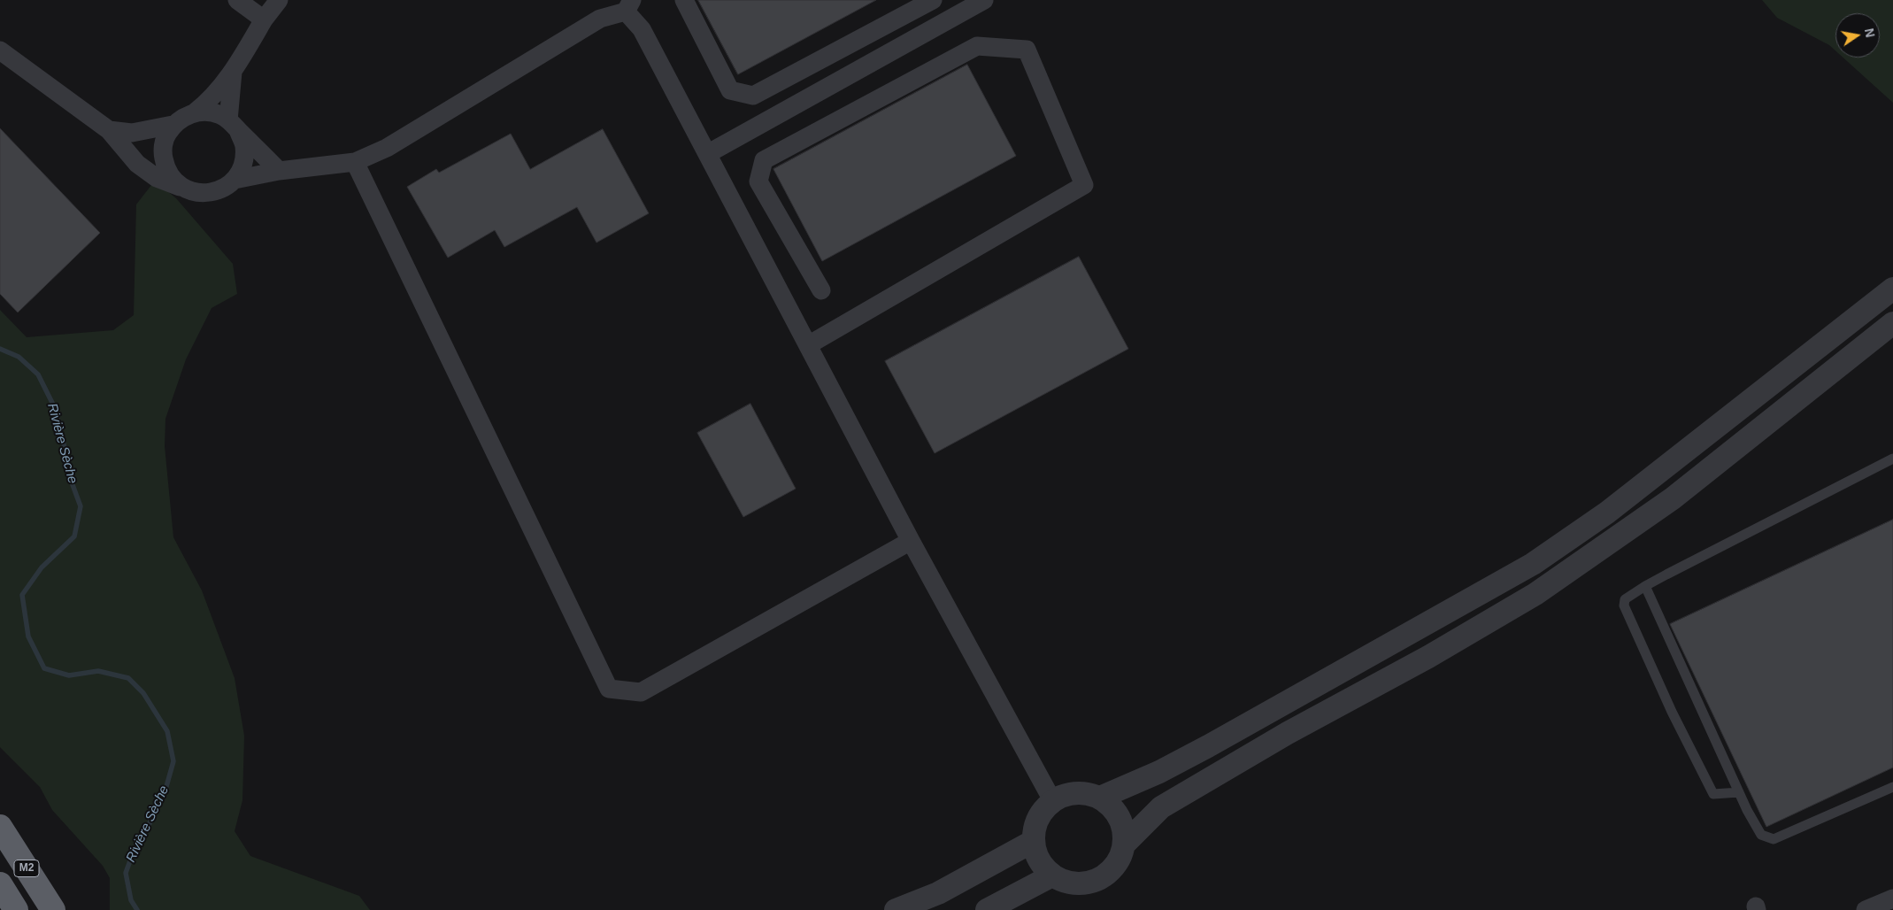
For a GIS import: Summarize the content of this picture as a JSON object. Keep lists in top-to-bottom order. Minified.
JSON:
{"streets":{"highway":["M2"]},"water":["Rivière Sèche"],"north":"right"}
